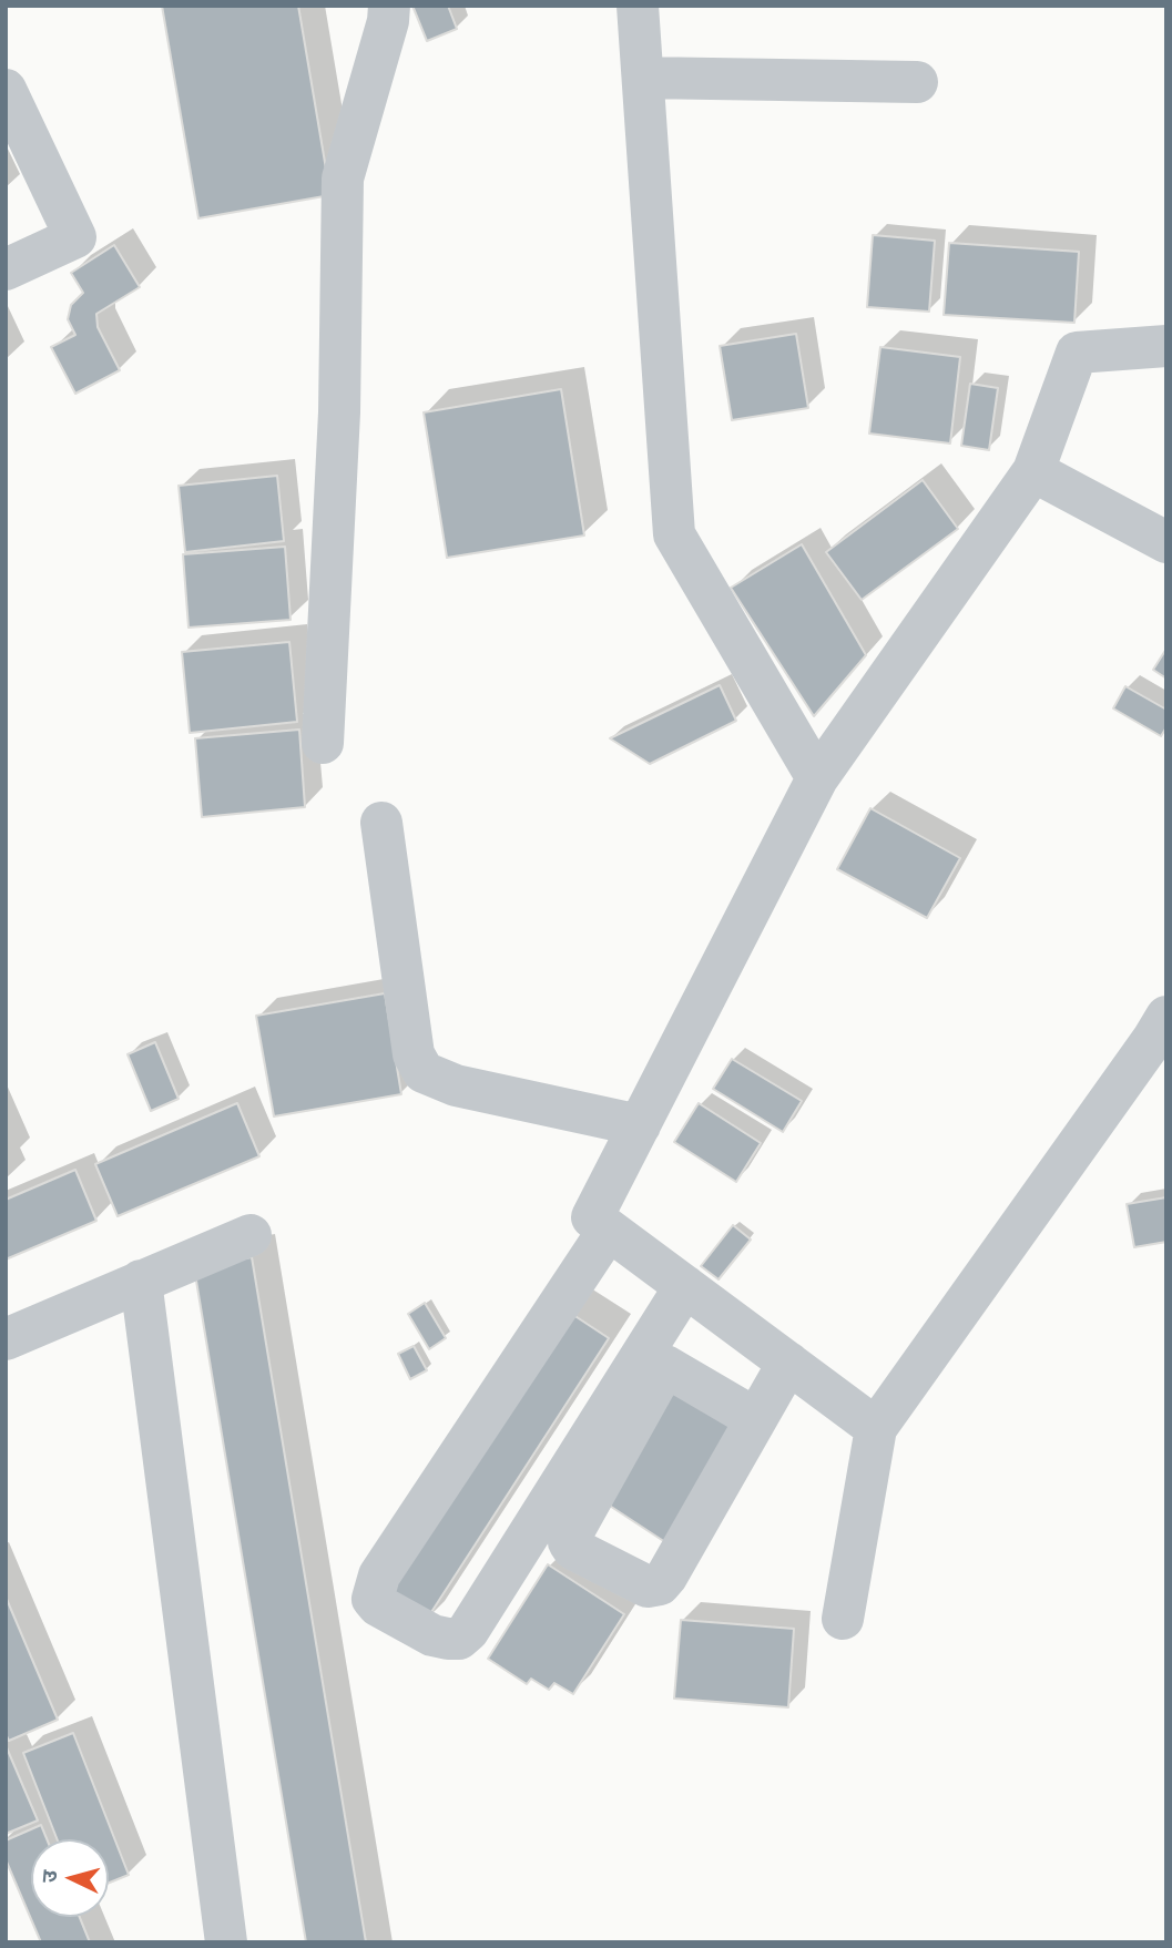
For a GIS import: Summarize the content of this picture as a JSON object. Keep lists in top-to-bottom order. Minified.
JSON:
{"north":"left"}
